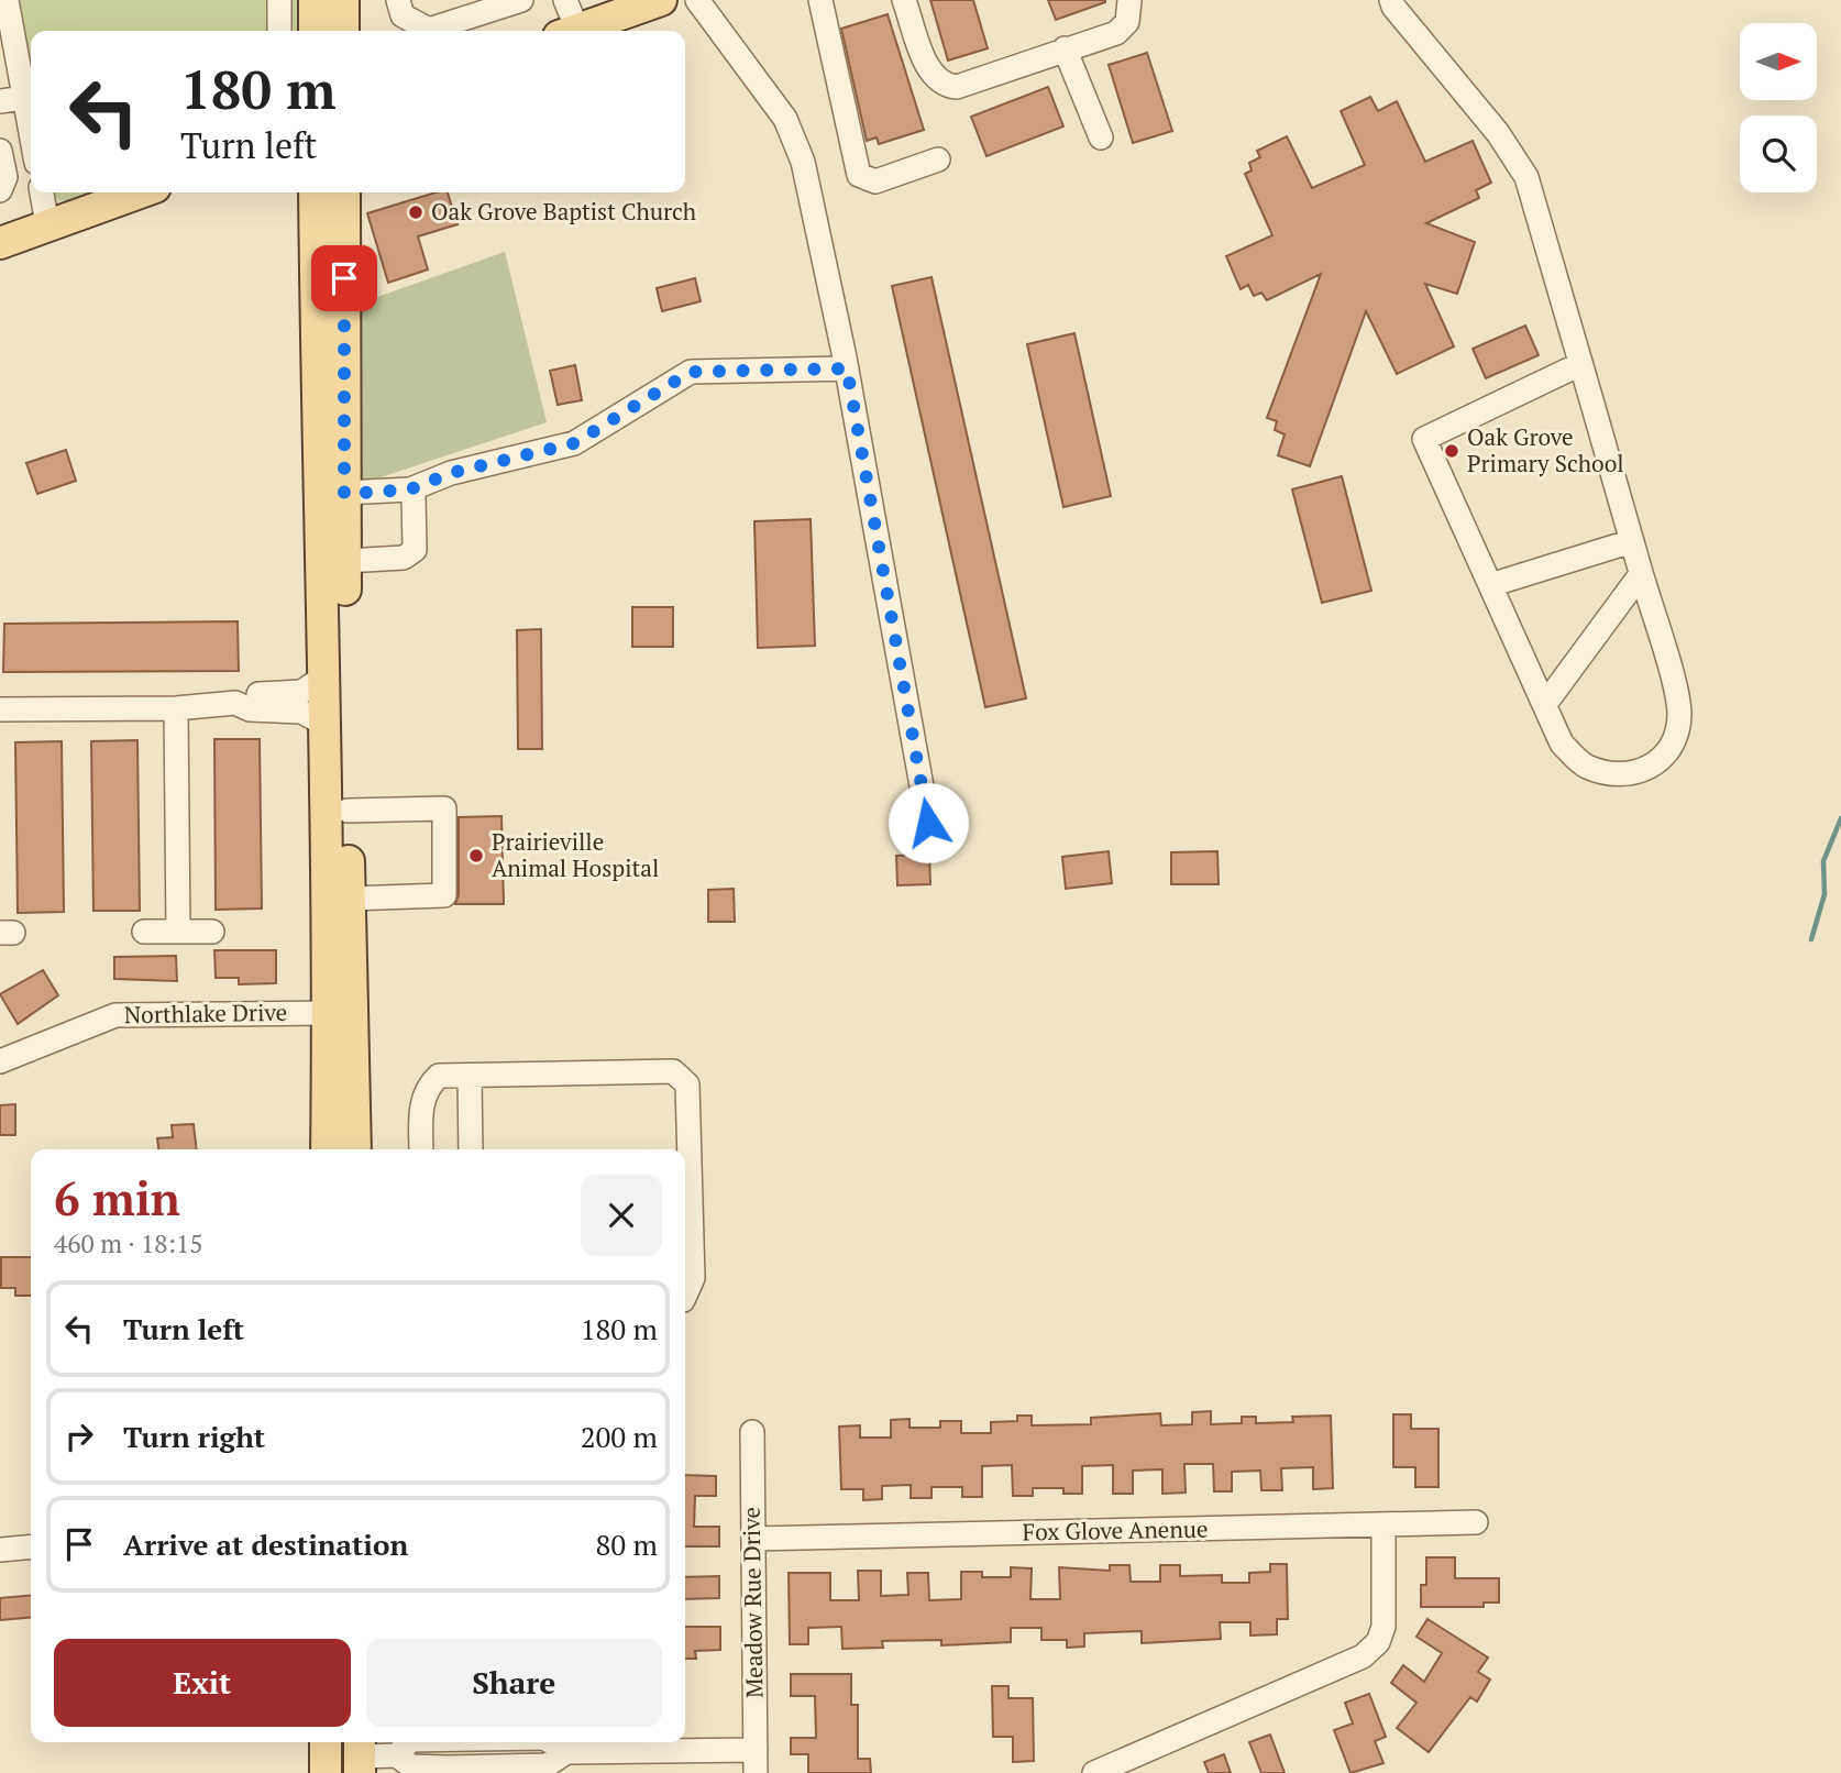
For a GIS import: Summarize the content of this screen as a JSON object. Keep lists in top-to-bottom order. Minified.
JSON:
{"streets":{"street":["Northlake Drive","Fox Glove Anenue","Meadow Rue Drive"]},"crossings":[["Fox Glove Anenue","Meadow Rue Drive"]],"places":["Oak Grove Baptist Church","Oak Grove Primary School","Prairieville Animal Hospital"],"north":"right","page":{"turn":["180 m","Turn left"],"heading":["6 min","460 m · 18:15"],"list":[{"name":"Turn left","value":"180 m"},{"name":"Turn right","value":"200 m"},{"name":"Arrive at destination","value":"80 m"}],"buttons":["Exit","Share"]}}
